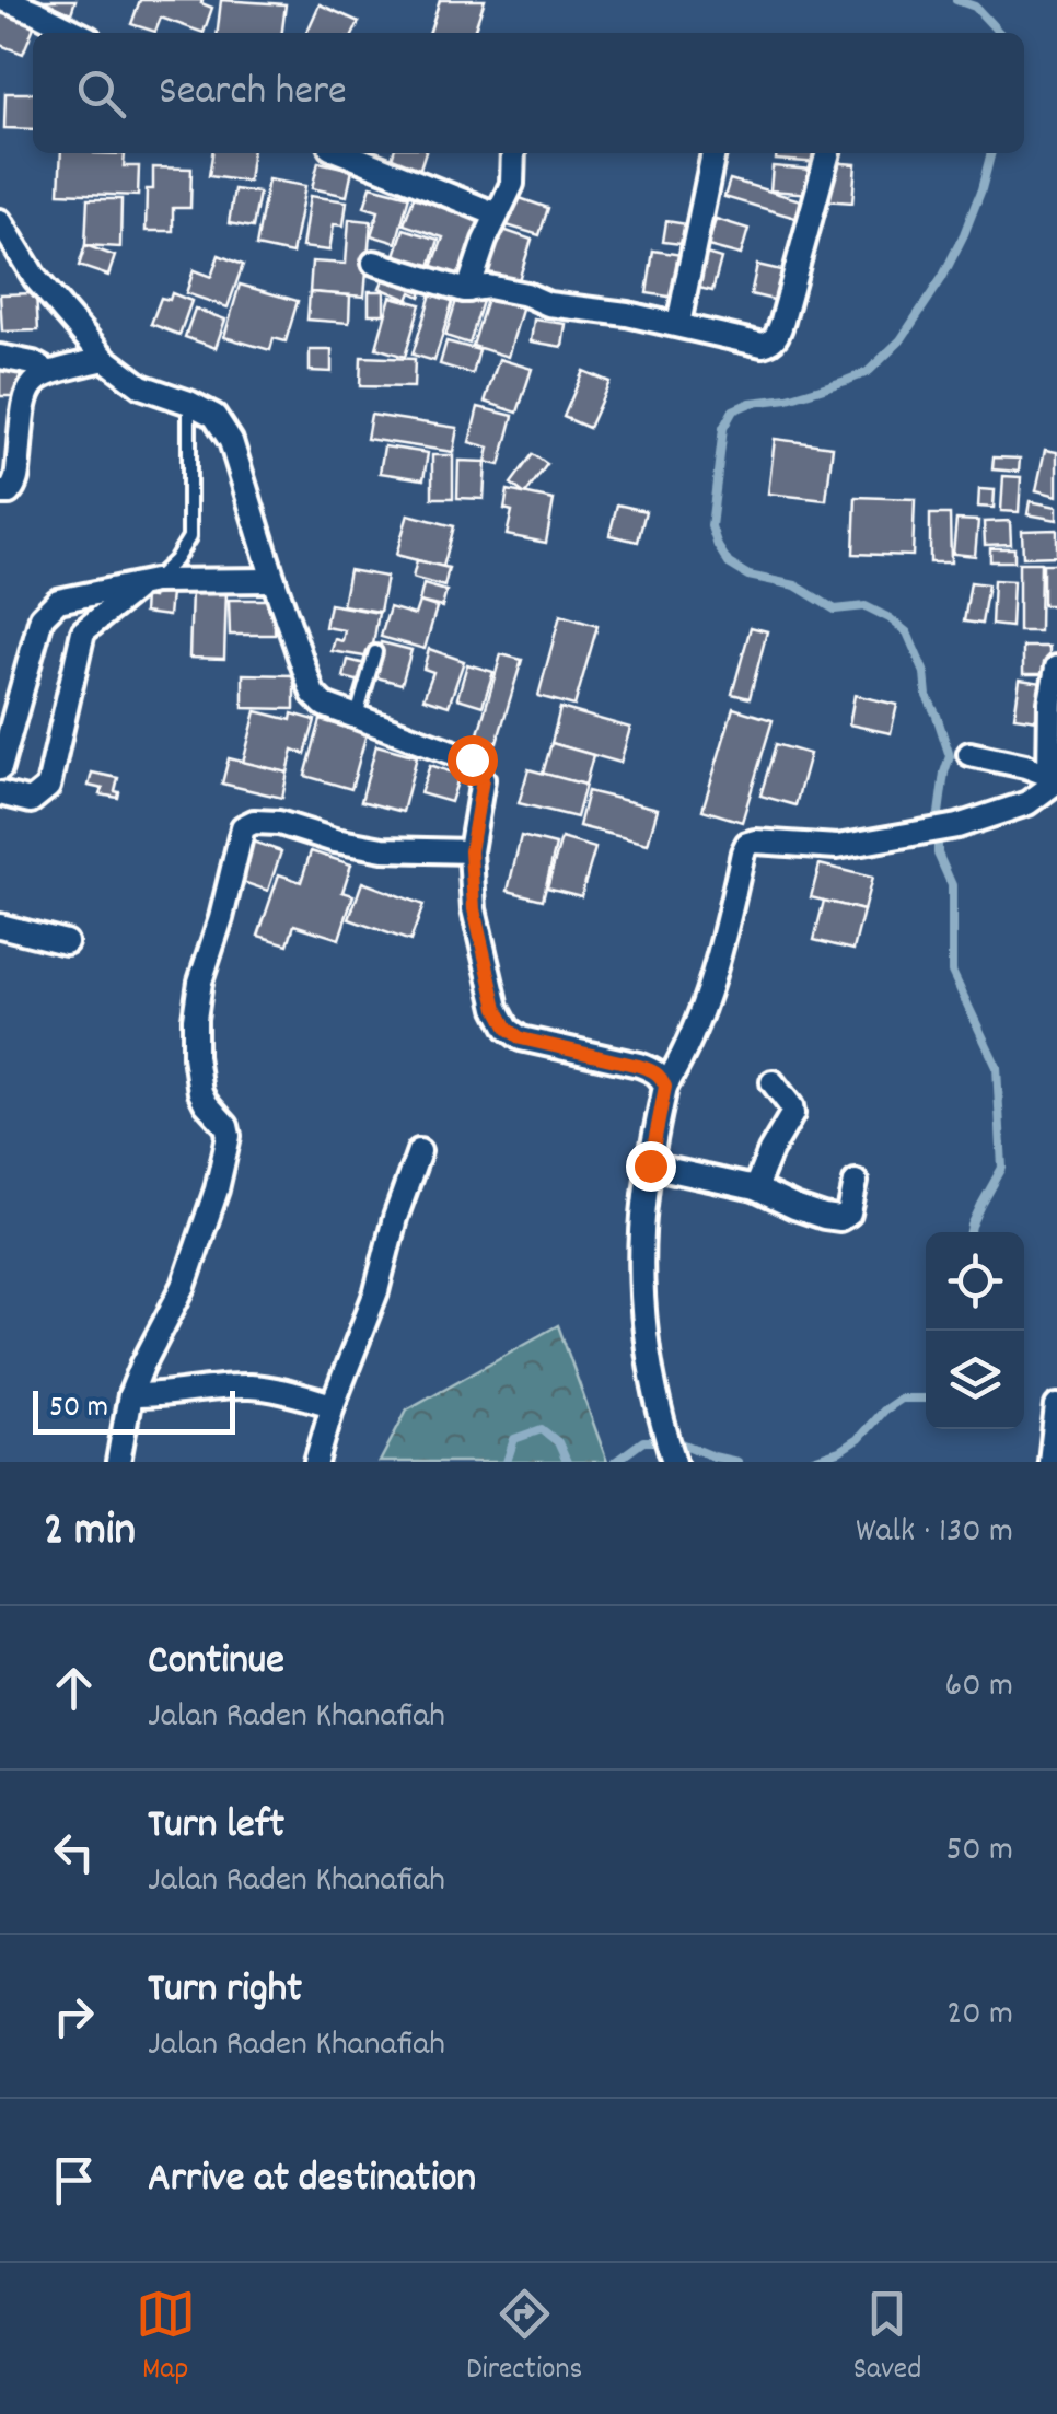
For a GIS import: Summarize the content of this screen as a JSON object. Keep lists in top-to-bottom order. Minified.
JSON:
{"scale_bar":"50 m","page":{"search":"Search here","scale":"50 m","heading":["2 min","Walk · 130 m"],"list":[["Continue","Jalan Raden Khanafiah","60 m"],["Turn left","Jalan Raden Khanafiah","50 m"],["Turn right","Jalan Raden Khanafiah","20 m"],"Arrive at destination"],"nav":["Map","Directions","Saved"]}}
